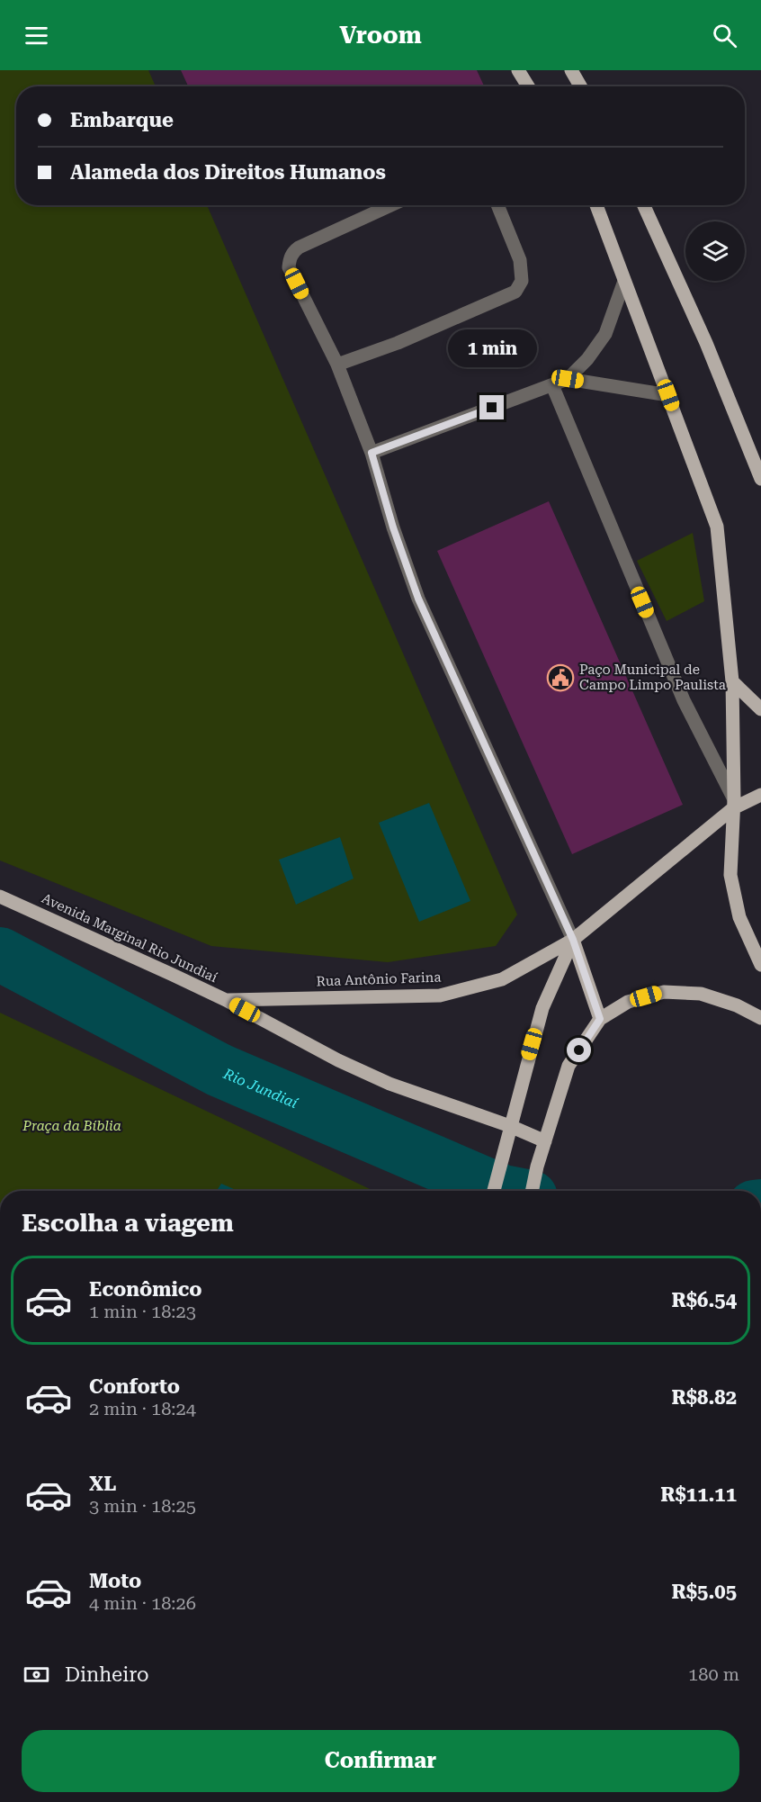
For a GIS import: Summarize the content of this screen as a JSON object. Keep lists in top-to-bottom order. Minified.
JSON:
{"streets":{"main road":["Avenida Marginal Rio Jundiaí","Rua Antônio Farina"]},"crossings":[["Avenida Marginal Rio Jundiaí","Rua Antônio Farina"]],"water":["Rio Jundiaí"],"parks":["Praça da Bíblia"],"places":{"public building":["Paço Municipal de Campo Limpo Paulista"]},"page":{"header":"Vroom","banner":["Embarque","Alameda dos Direitos Humanos"],"bubble":"1 min","heading":"Escolha a viagem","list":[{"name":"Econômico","note":"1 min · 18:23","value":"R$6.54"},{"name":"Conforto","note":"2 min · 18:24","value":"R$8.82"},{"name":"XL","note":"3 min · 18:25","value":"R$11.11"},{"name":"Moto","note":"4 min · 18:26","value":"R$5.05"}],"pay":["Dinheiro","180 m"],"buttons":"Confirmar"}}
